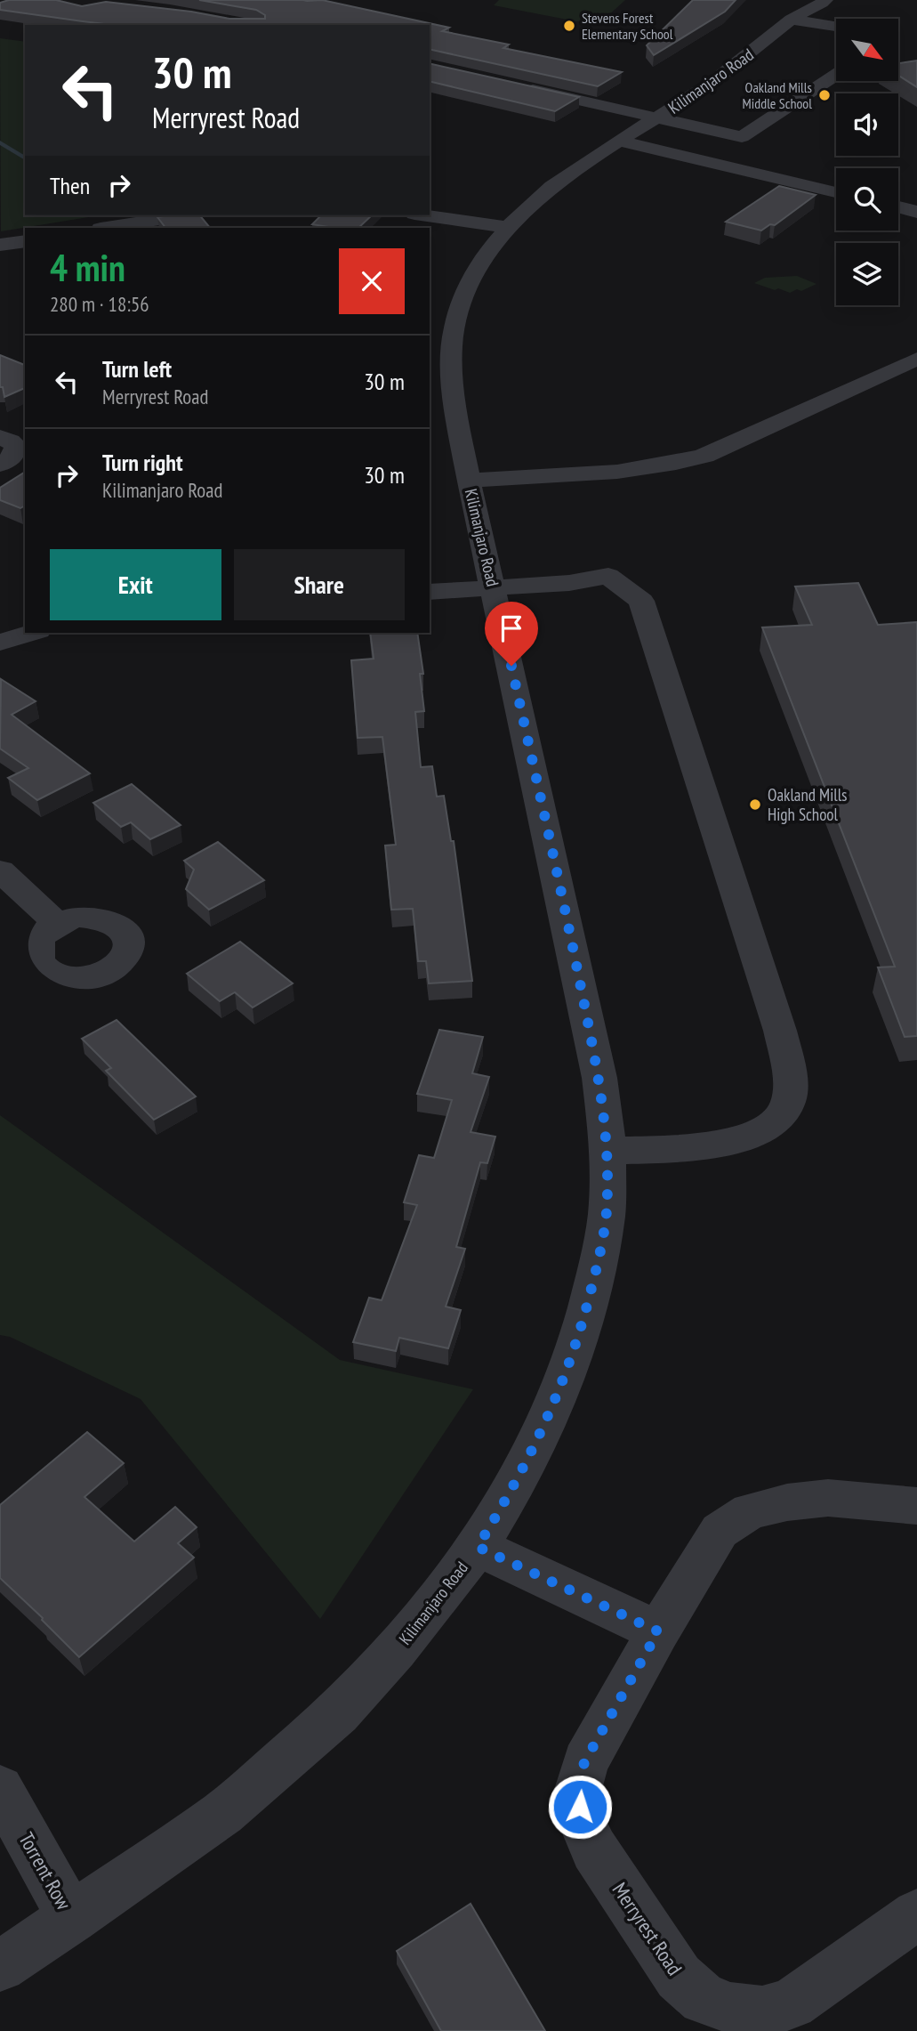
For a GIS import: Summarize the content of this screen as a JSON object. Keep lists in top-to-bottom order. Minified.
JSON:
{"streets":{"street":["Kilimanjaro Road","Torrent Row","Merryrest Road"]},"crossings":[["Kilimanjaro Road","Torrent Row"]],"places":["Stevens Forest Elementary School","Oakland Mills Middle School","Oakland Mills High School"],"north":"bottom right","page":{"turn":["30 m","Merryrest Road"],"then":"Then","heading":["4 min","280 m · 18:56"],"list":[{"name":"Turn left","note":"Merryrest Road","value":"30 m"},{"name":"Turn right","note":"Kilimanjaro Road","value":"30 m"}],"buttons":["Exit","Share"]}}
